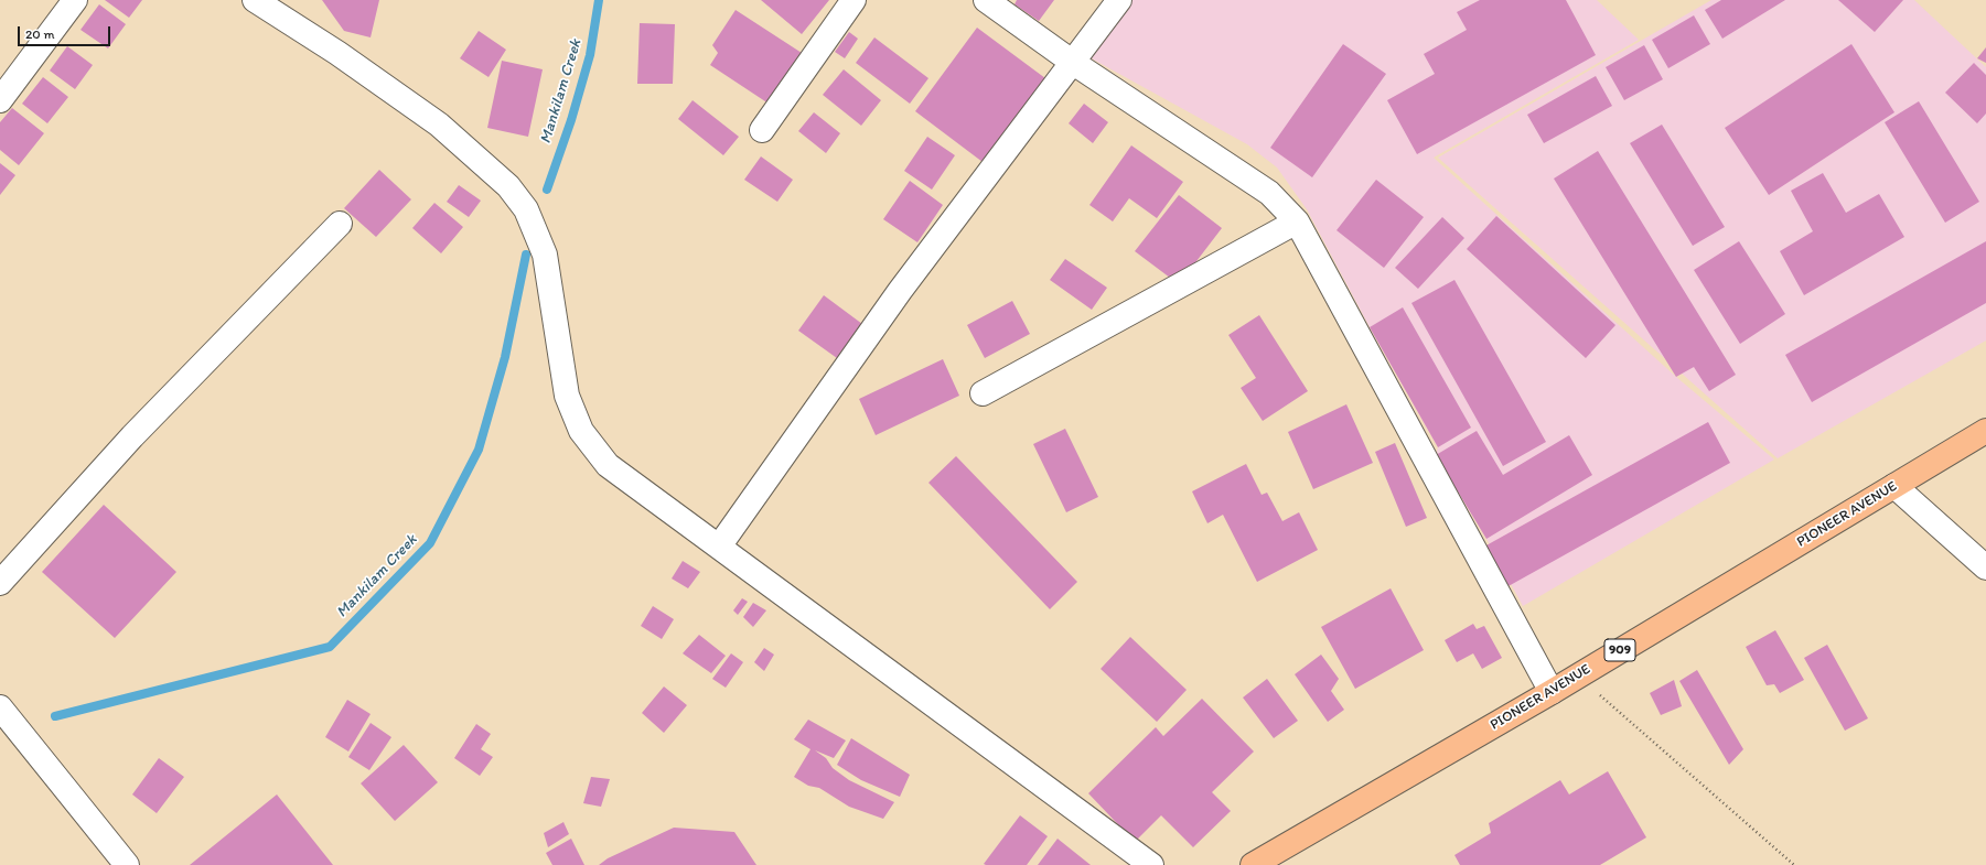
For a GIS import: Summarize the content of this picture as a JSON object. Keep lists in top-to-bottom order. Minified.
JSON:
{"streets":{"highway":["PIONEER AVENUE","909"]},"water":["Mankilam Creek"],"scale_bar":"20 m"}
